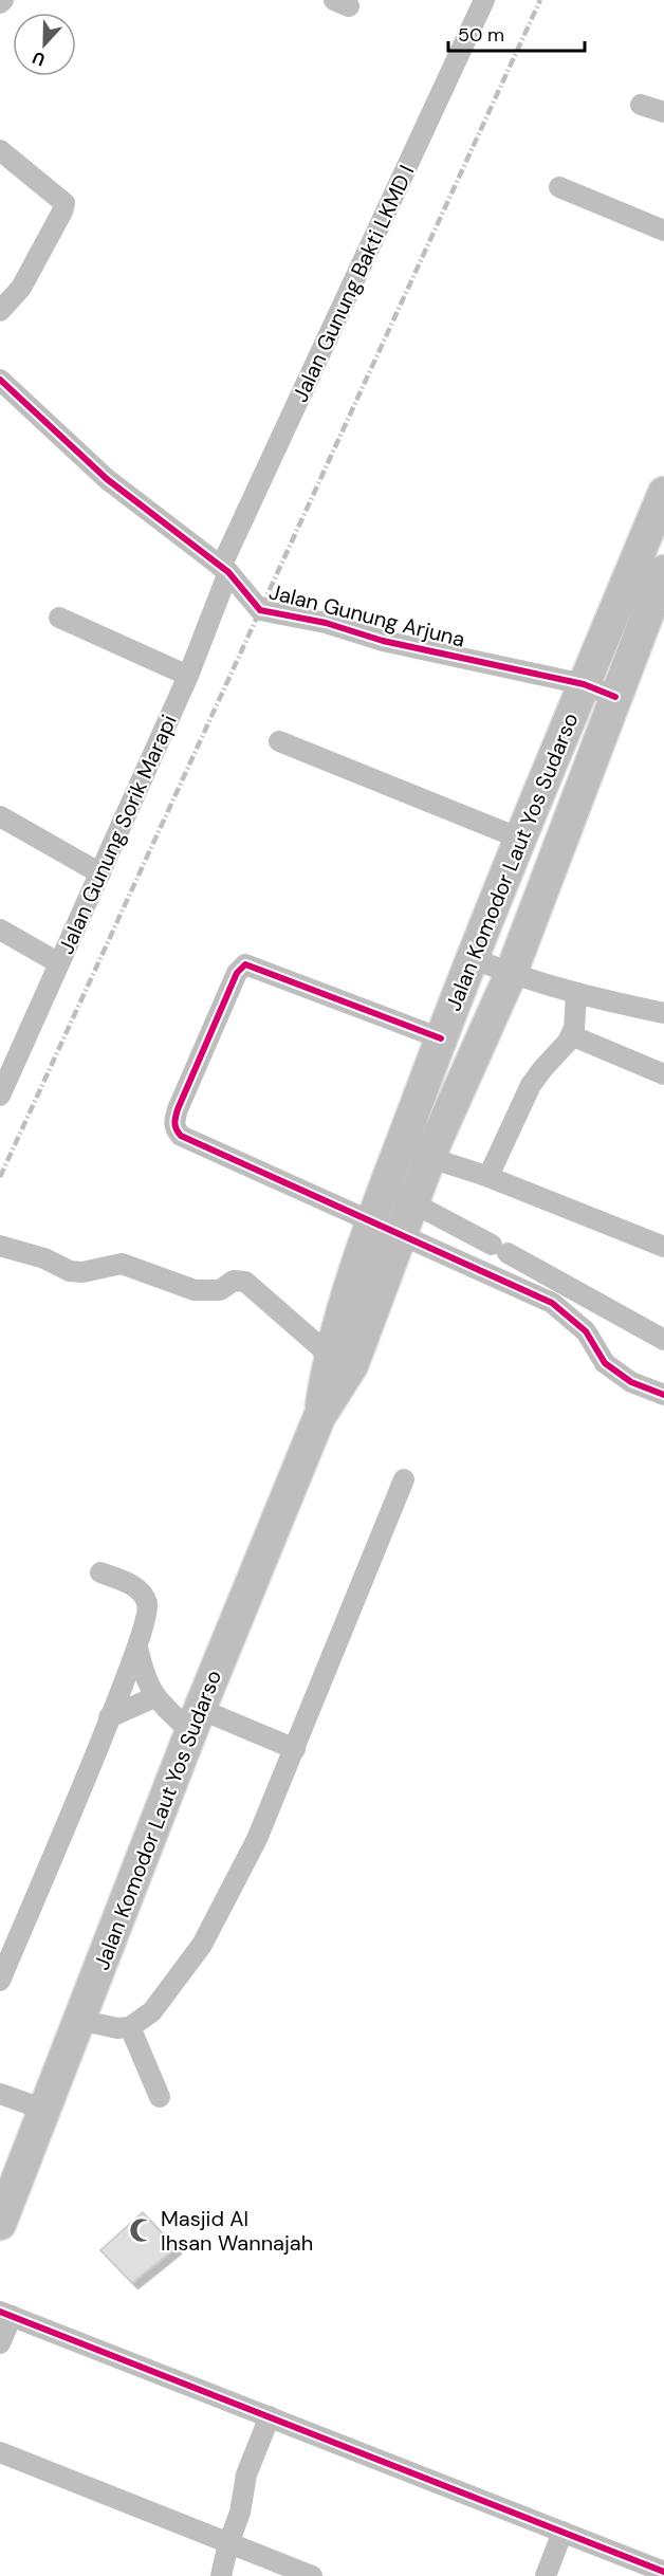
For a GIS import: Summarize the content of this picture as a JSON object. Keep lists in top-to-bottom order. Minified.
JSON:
{"streets":{"highway":["Jalan Komodor Laut Yos Sudarso"],"street":["Jalan Gunung Bakti LKMD I","Jalan Gunung Arjuna","Jalan Gunung Sorik Marapi"]},"crossings":[["Jalan Gunung Bakti LKMD I","Jalan Gunung Arjuna"],["Jalan Gunung Bakti LKMD I","Jalan Gunung Sorik Marapi"],["Jalan Gunung Arjuna","Jalan Gunung Sorik Marapi"],["Jalan Gunung Arjuna","Jalan Komodor Laut Yos Sudarso"]],"places":{"mosque":["Masjid Al Ihsan Wannajah"]},"scale_bar":"50 m","north":"bottom"}
